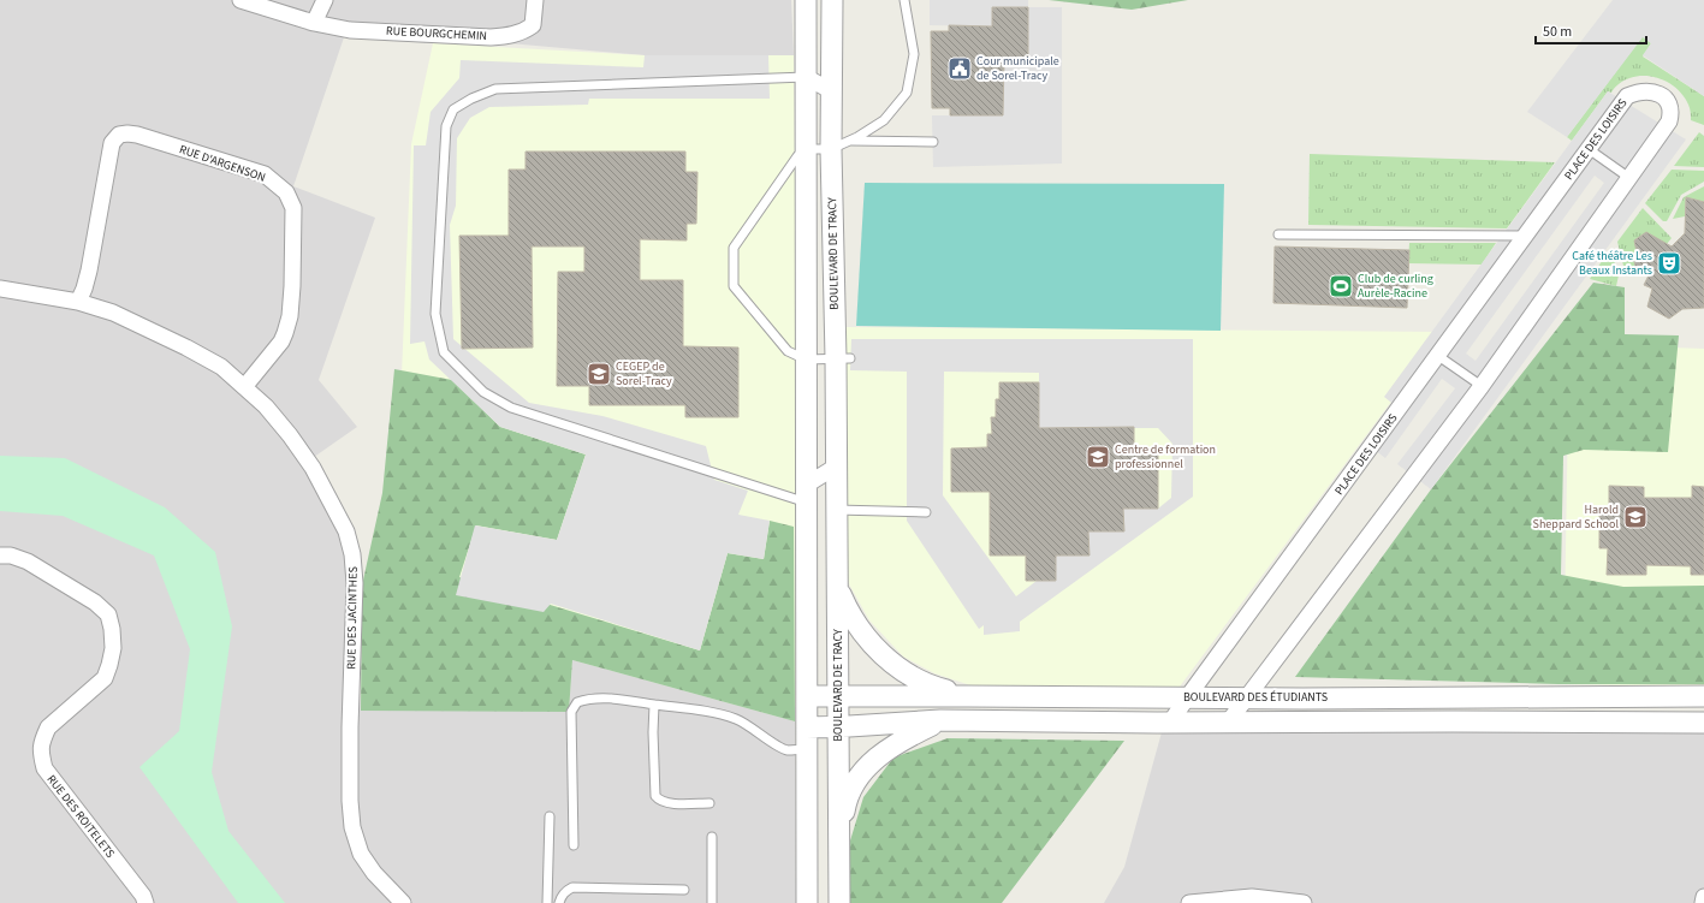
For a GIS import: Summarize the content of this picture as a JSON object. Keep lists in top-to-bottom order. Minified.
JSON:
{"streets":{"street":["RUE BOURGCHEMIN","PLACE DES LOISIRS","RUE D'ARGENSON","BOULEVARD DE TRACY","RUE DES JACINTHES","BOULEVARD DES ÉTUDIANTS","RUE DES ROITELETS"]},"crossings":[["PLACE DES LOISIRS","BOULEVARD DES ÉTUDIANTS"],["RUE D'ARGENSON","RUE DES JACINTHES"],["BOULEVARD DE TRACY","BOULEVARD DES ÉTUDIANTS"]],"places":{"public building":["Cour municipale de Sorel-Tracy"],"theatre":["Café théâtre Les Beaux Instants"],"sports":["Club de curling Aurèle-Racine"],"school or university":["CEGEP de Sorel-Tracy","Centre de formation professionnel","Harold Sheppard School"]},"scale_bar":"50 m"}
